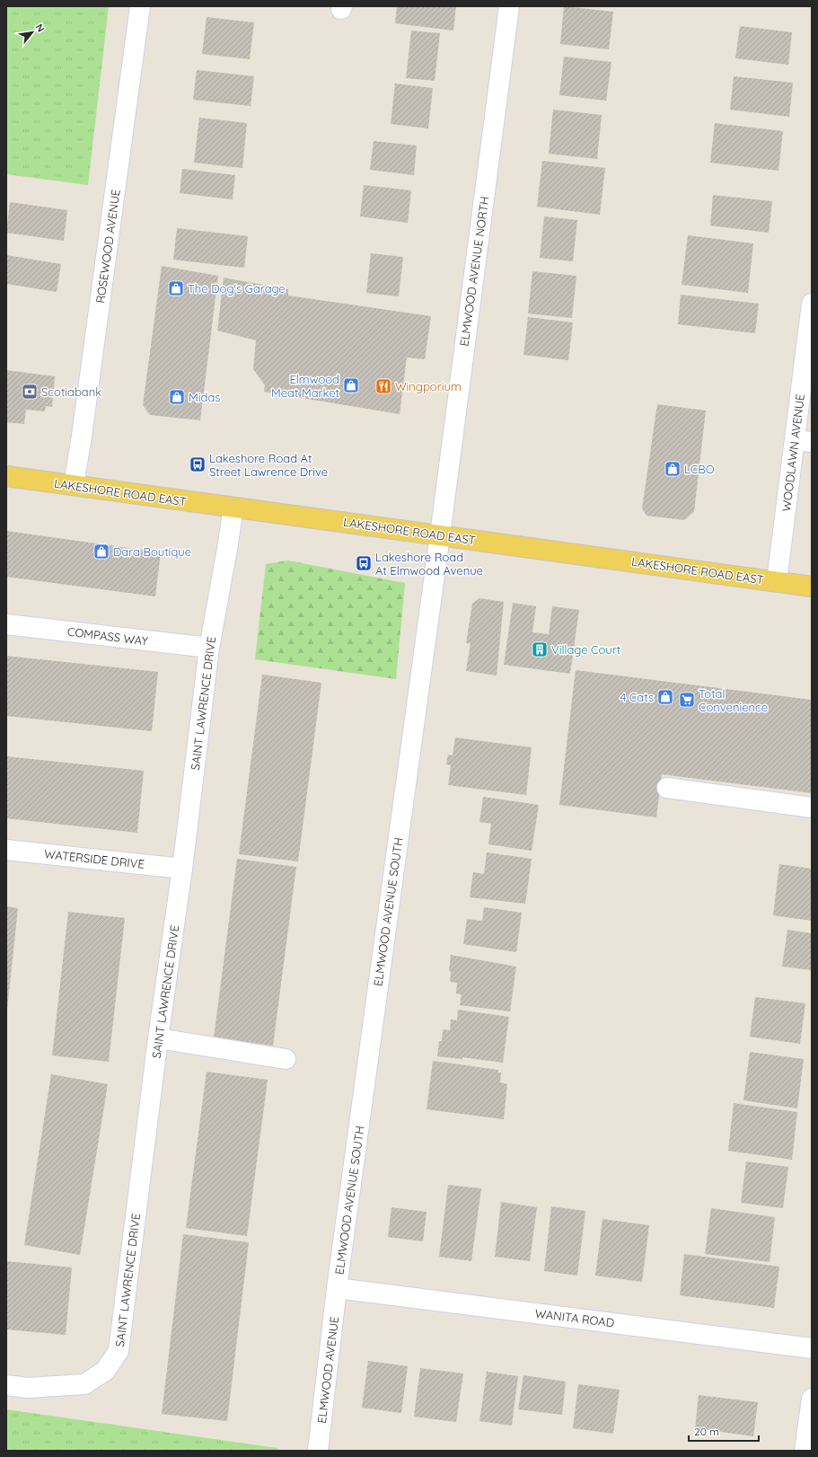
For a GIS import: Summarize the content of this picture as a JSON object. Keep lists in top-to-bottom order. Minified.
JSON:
{"streets":{"main road":["LAKESHORE ROAD EAST"],"street":["ROSEWOOD AVENUE","ELMWOOD AVENUE NORTH","WOODLAWN AVENUE","COMPASS WAY","SAINT LAWRENCE DRIVE","WATERSIDE DRIVE","ELMWOOD AVENUE SOUTH","WANITA ROAD","ELMWOOD AVENUE"]},"crossings":[["ROSEWOOD AVENUE","LAKESHORE ROAD EAST"],["ELMWOOD AVENUE NORTH","LAKESHORE ROAD EAST"],["ELMWOOD AVENUE NORTH","ELMWOOD AVENUE SOUTH"],["WOODLAWN AVENUE","LAKESHORE ROAD EAST"],["LAKESHORE ROAD EAST","SAINT LAWRENCE DRIVE"],["LAKESHORE ROAD EAST","ELMWOOD AVENUE SOUTH"],["COMPASS WAY","SAINT LAWRENCE DRIVE"],["SAINT LAWRENCE DRIVE","WATERSIDE DRIVE"],["ELMWOOD AVENUE SOUTH","WANITA ROAD"],["ELMWOOD AVENUE SOUTH","ELMWOOD AVENUE"],["WANITA ROAD","ELMWOOD AVENUE"]],"places":{"shop":["The Dog's Garage","Elmwood Meat Market","Midas","LCBO","Dara Boutique","4 Cats"],"restaurant":["Wingporium"],"bank":["Scotiabank"],"bus stop":["Lakeshore Road At Street Lawrence Drive","Lakeshore Road At Elmwood Avenue"],"building":["Village Court"],"supermarket":["Total Convenience"]},"scale_bar":"20 m","north":"top right"}
